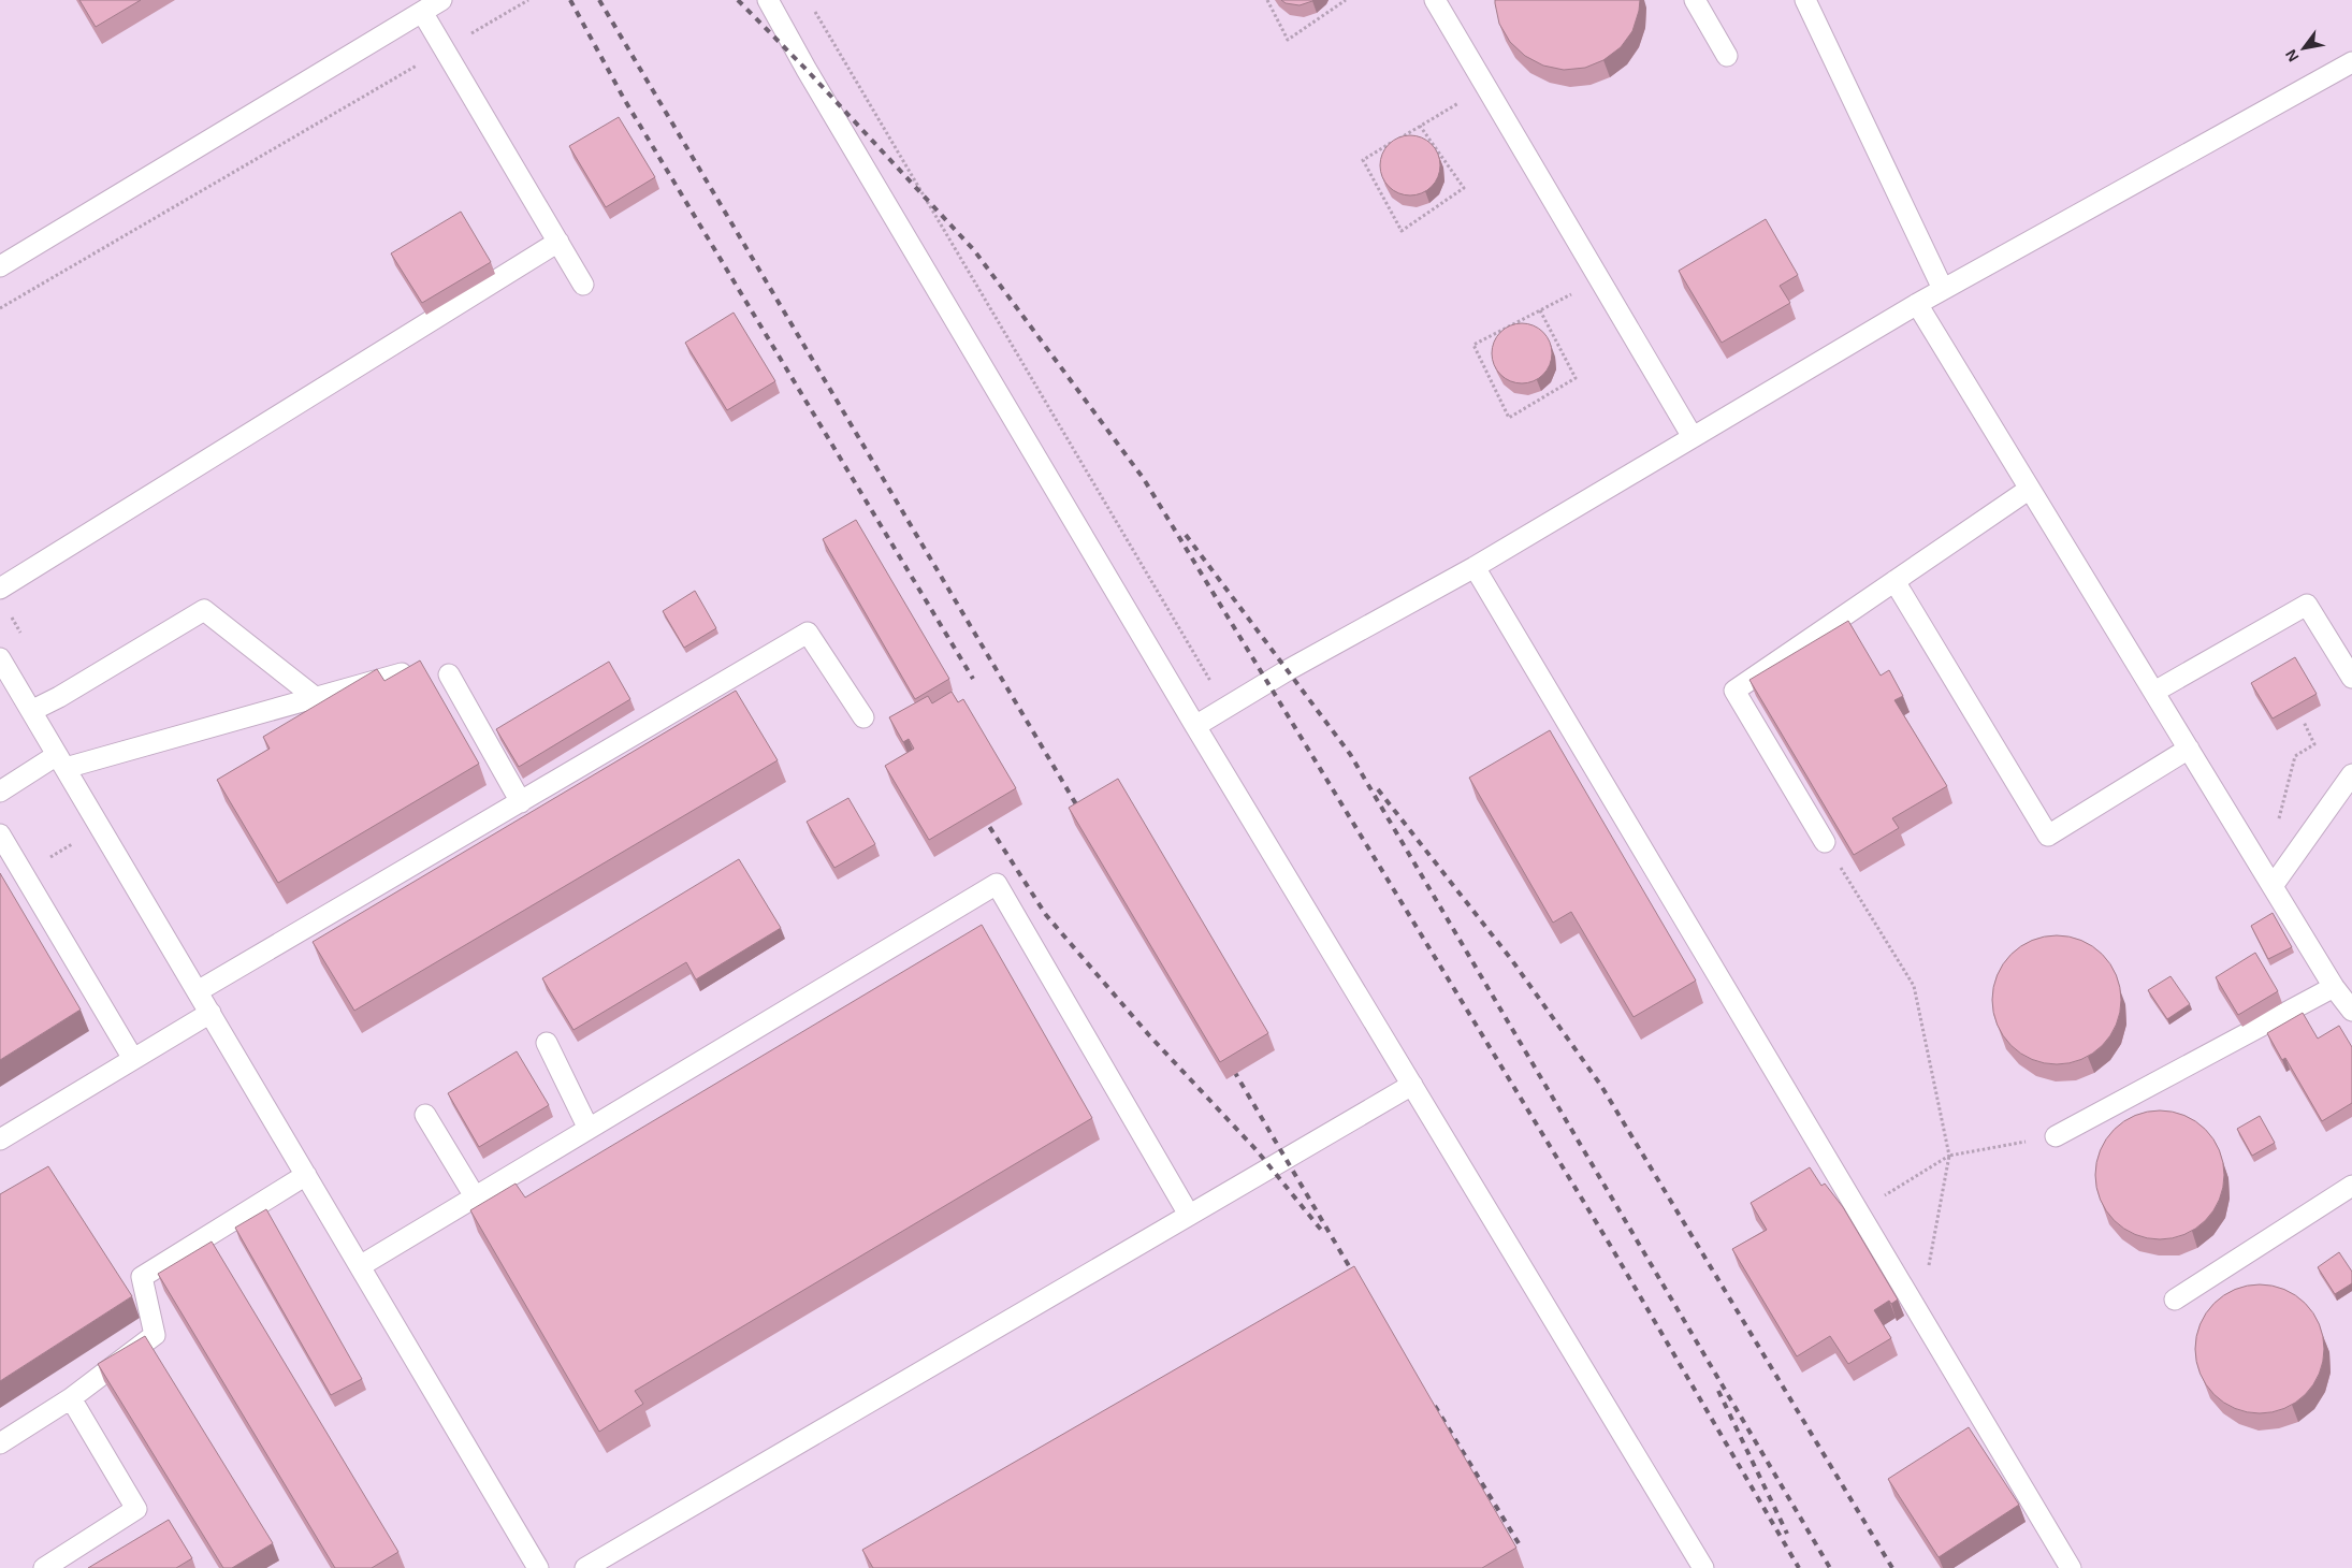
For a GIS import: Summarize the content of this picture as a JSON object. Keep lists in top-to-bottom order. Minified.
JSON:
{"north":"bottom left"}
